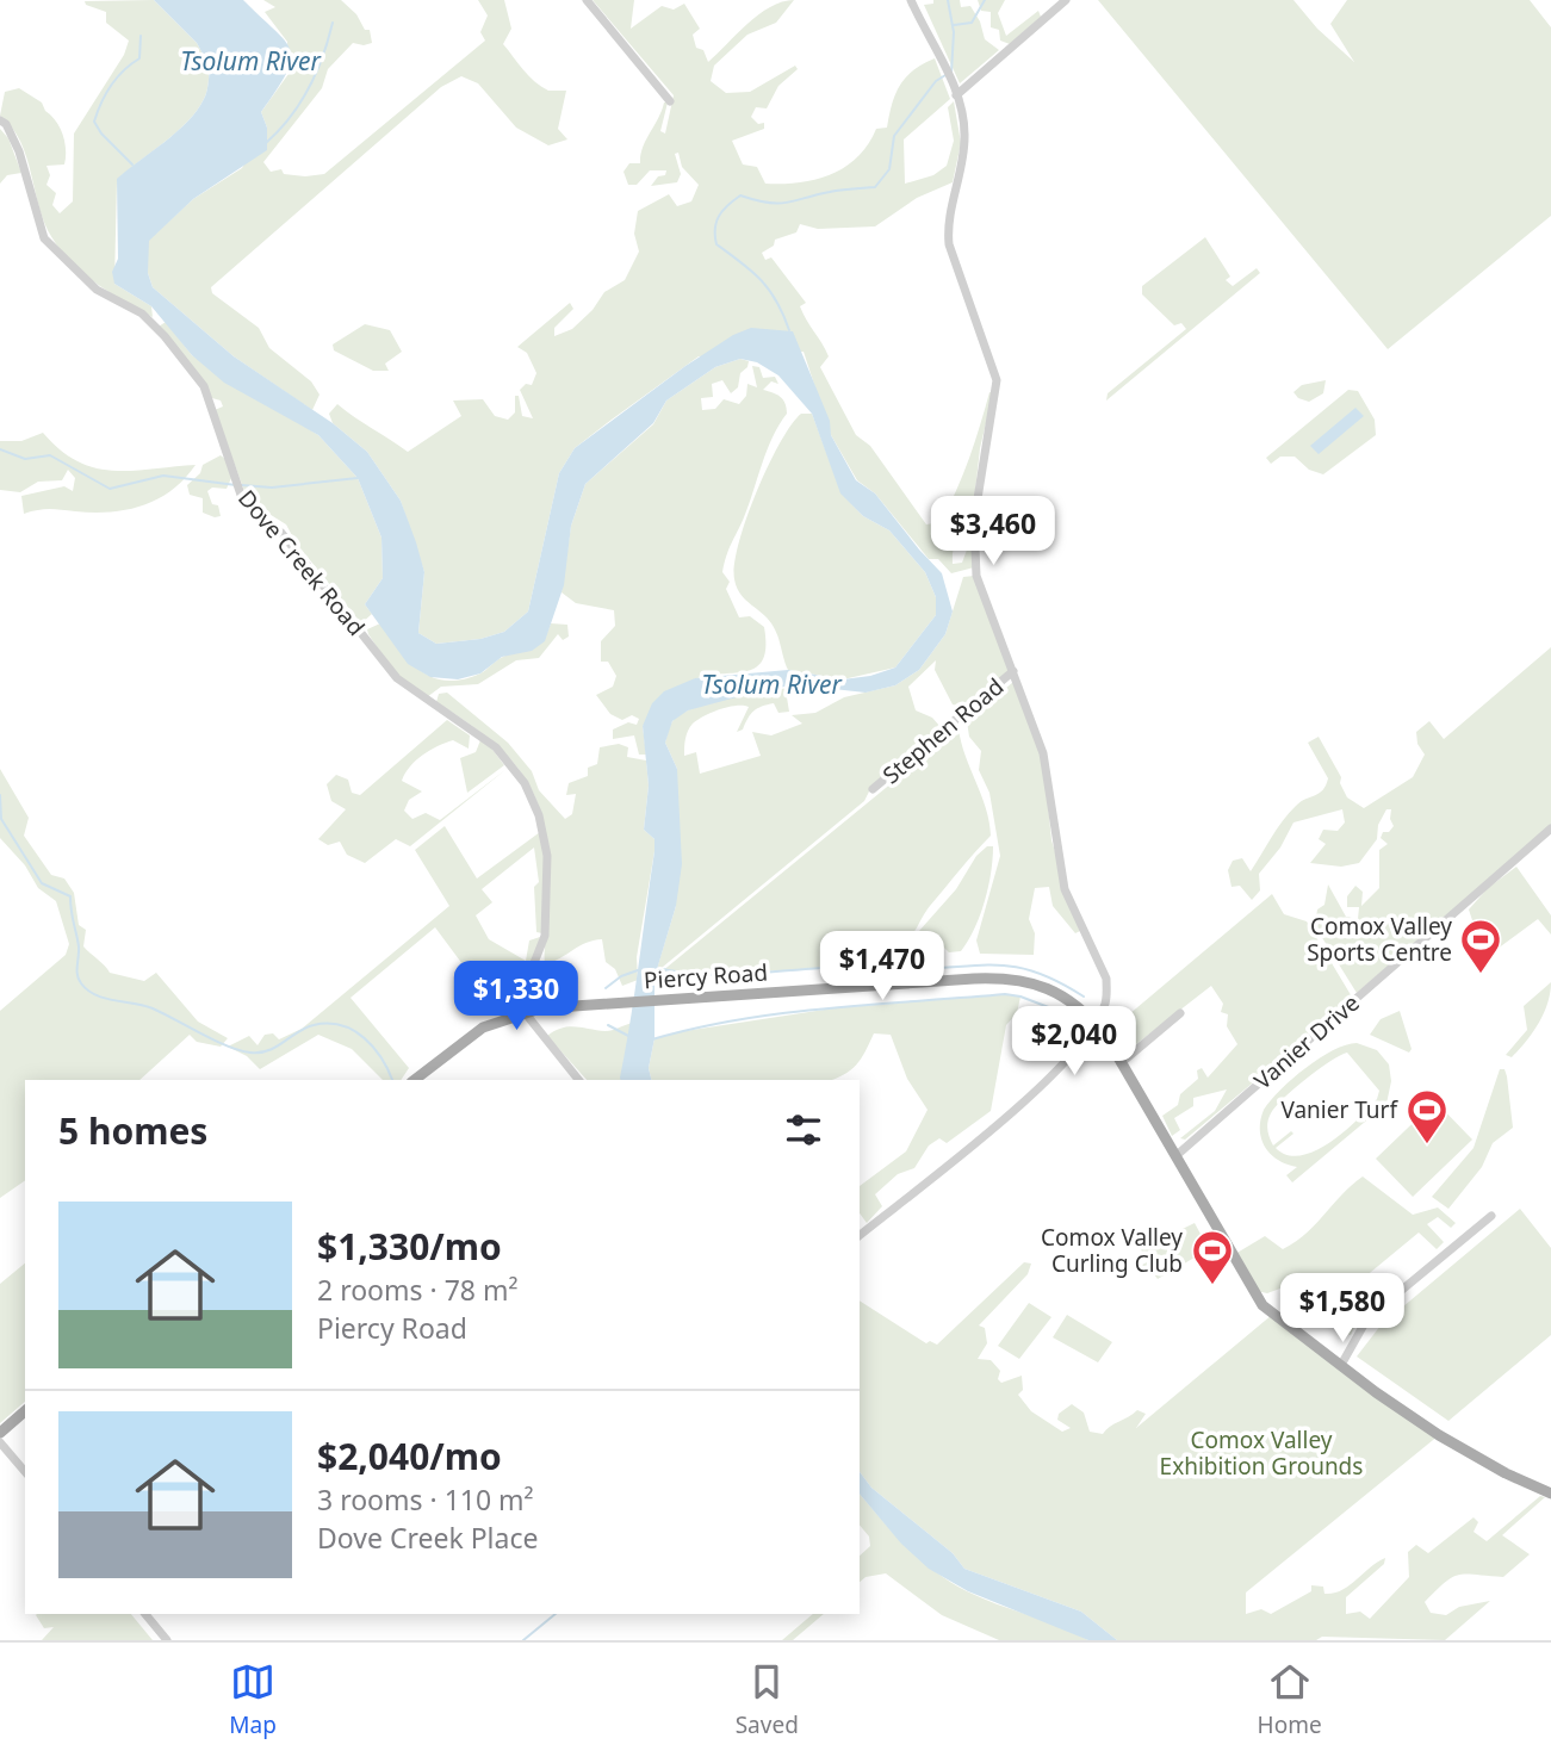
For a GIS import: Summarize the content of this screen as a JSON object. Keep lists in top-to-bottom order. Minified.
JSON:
{"streets":{"main road":["Piercy Road"],"street":["Dove Creek Road","Stephen Road","Vanier Drive"]},"crossings":[["Dove Creek Road","Piercy Road"],["Piercy Road","Vanier Drive"]],"water":["Tsolum River"],"parks":["Comox Valley Exhibition Grounds"],"places":{"sports":["Comox Valley Sports Centre","Vanier Turf","Comox Valley Curling Club"]},"page":{"price":["$3,460","$1,470","$1,330","$2,040","$1,580"],"heading":"5 homes","list":[{"name":"$1,330/mo","note":"2 rooms · 78 m² · Piercy Road"},{"name":"$2,040/mo","note":"3 rooms · 110 m² · Dove Creek Place"}],"tabs":["Map","Saved","Home"]}}
